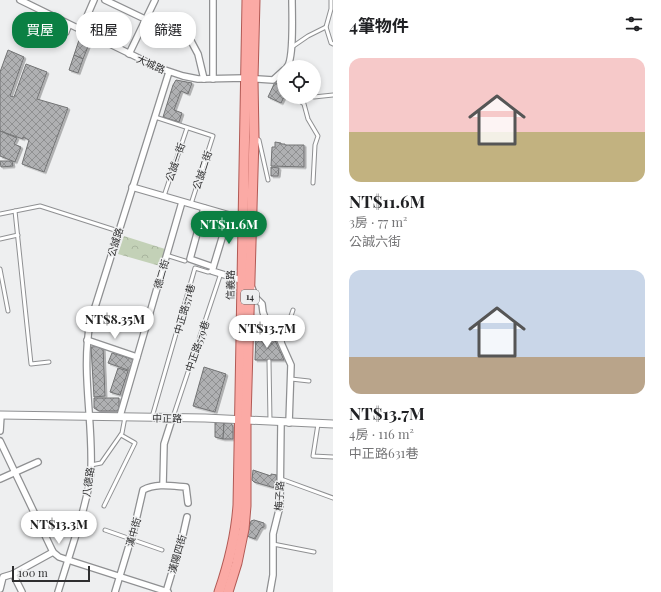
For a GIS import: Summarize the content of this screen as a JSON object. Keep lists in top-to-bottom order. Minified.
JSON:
{"streets":{"main road":["信義路","14"],"street":["大城路","公誠路","德二街","中正路","八德路","梅子路","漢中街","漢陽四街"],"lane":["公誠一街","公誠二街","中正路571巷","中正路579巷"]},"crossings":[["大城路","公誠路"],["大城路","信義路"],["公誠一街","公誠二街"],["公誠路","中正路"],["公誠路","八德路"],["德二街","中正路"],["信義路","中正路"],["中正路571巷","中正路"],["中正路579巷","中正路"],["中正路","八德路"],["中正路","梅子路"]],"scale_bar":"100 m","page":{"heading":"4筆物件","chip":["買屋","租屋","篩選"],"list":[{"name":"NT$11.6M","note":"3房 · 77 m² · 公誠六街"},{"name":"NT$13.7M","note":"4房 · 116 m² · 中正路631巷"}],"price":["NT$11.6M","NT$8.35M","NT$13.7M","NT$13.3M"],"scale":"100 m"}}
